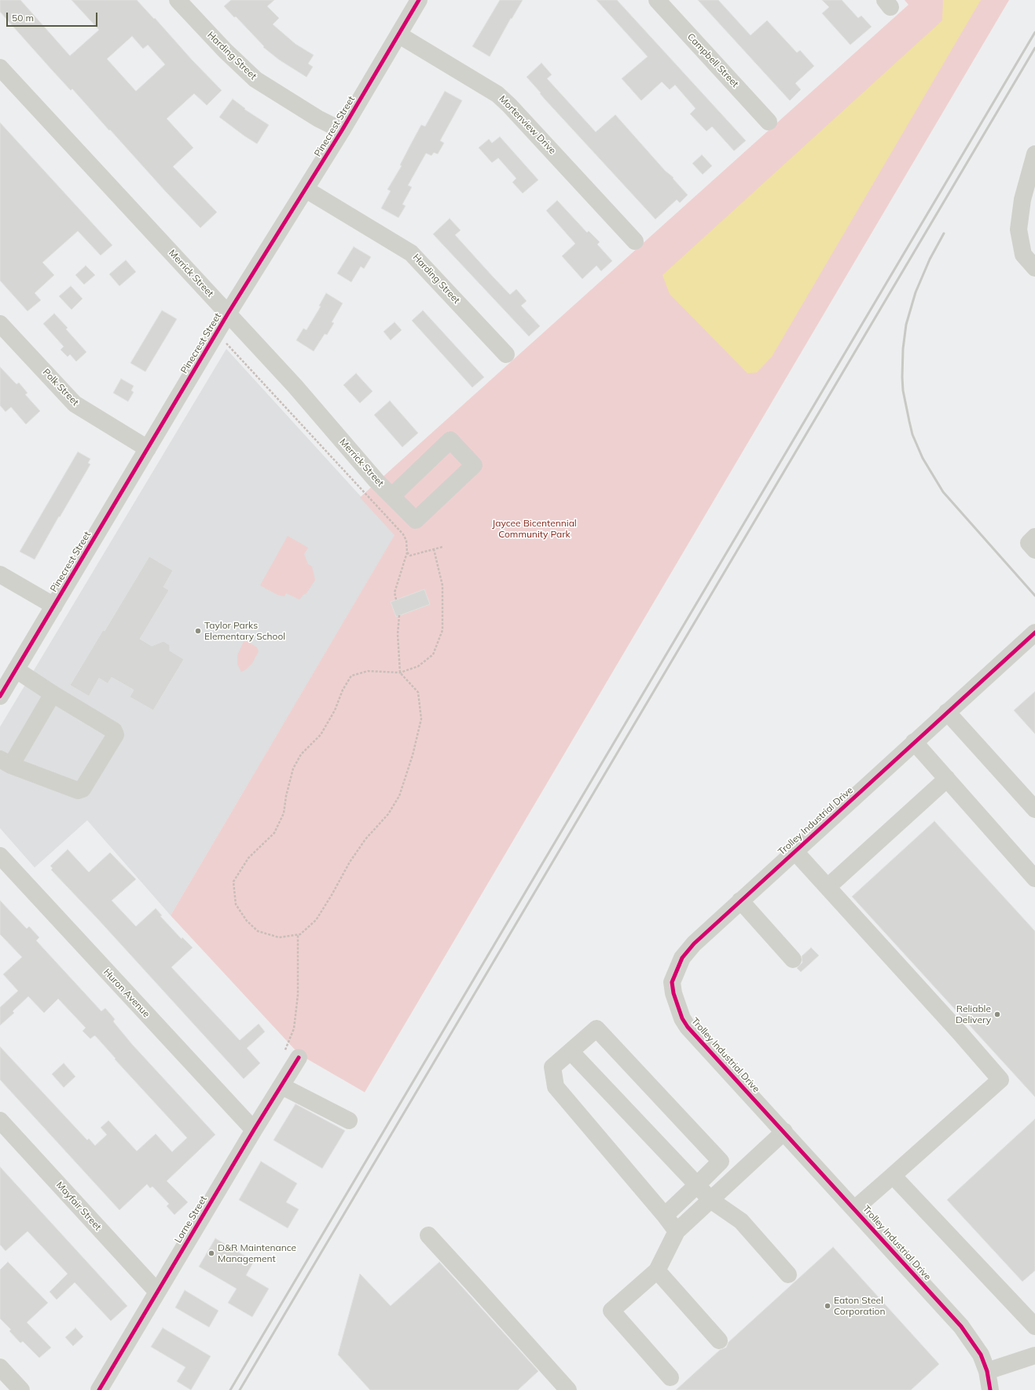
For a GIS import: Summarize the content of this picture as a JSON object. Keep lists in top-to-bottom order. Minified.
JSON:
{"streets":{"street":["Harding Street","Campbell Street","Mortenview Drive","Pinecrest Street","Merrick Street","Polk Street","Trolley Industrial Drive","Huron Avenue","Mayfair Street","Lorne Street"]},"crossings":[["Harding Street","Pinecrest Street"],["Mortenview Drive","Pinecrest Street"],["Pinecrest Street","Merrick Street"],["Pinecrest Street","Polk Street"],["Huron Avenue","Lorne Street"],["Mayfair Street","Lorne Street"]],"parks":["Jaycee Bicentennial Community Park"],"places":["Taylor Parks Elementary School","Reliable Delivery","D&R Maintenance Management","Eaton Steel Corporation"],"scale_bar":"50 m"}
